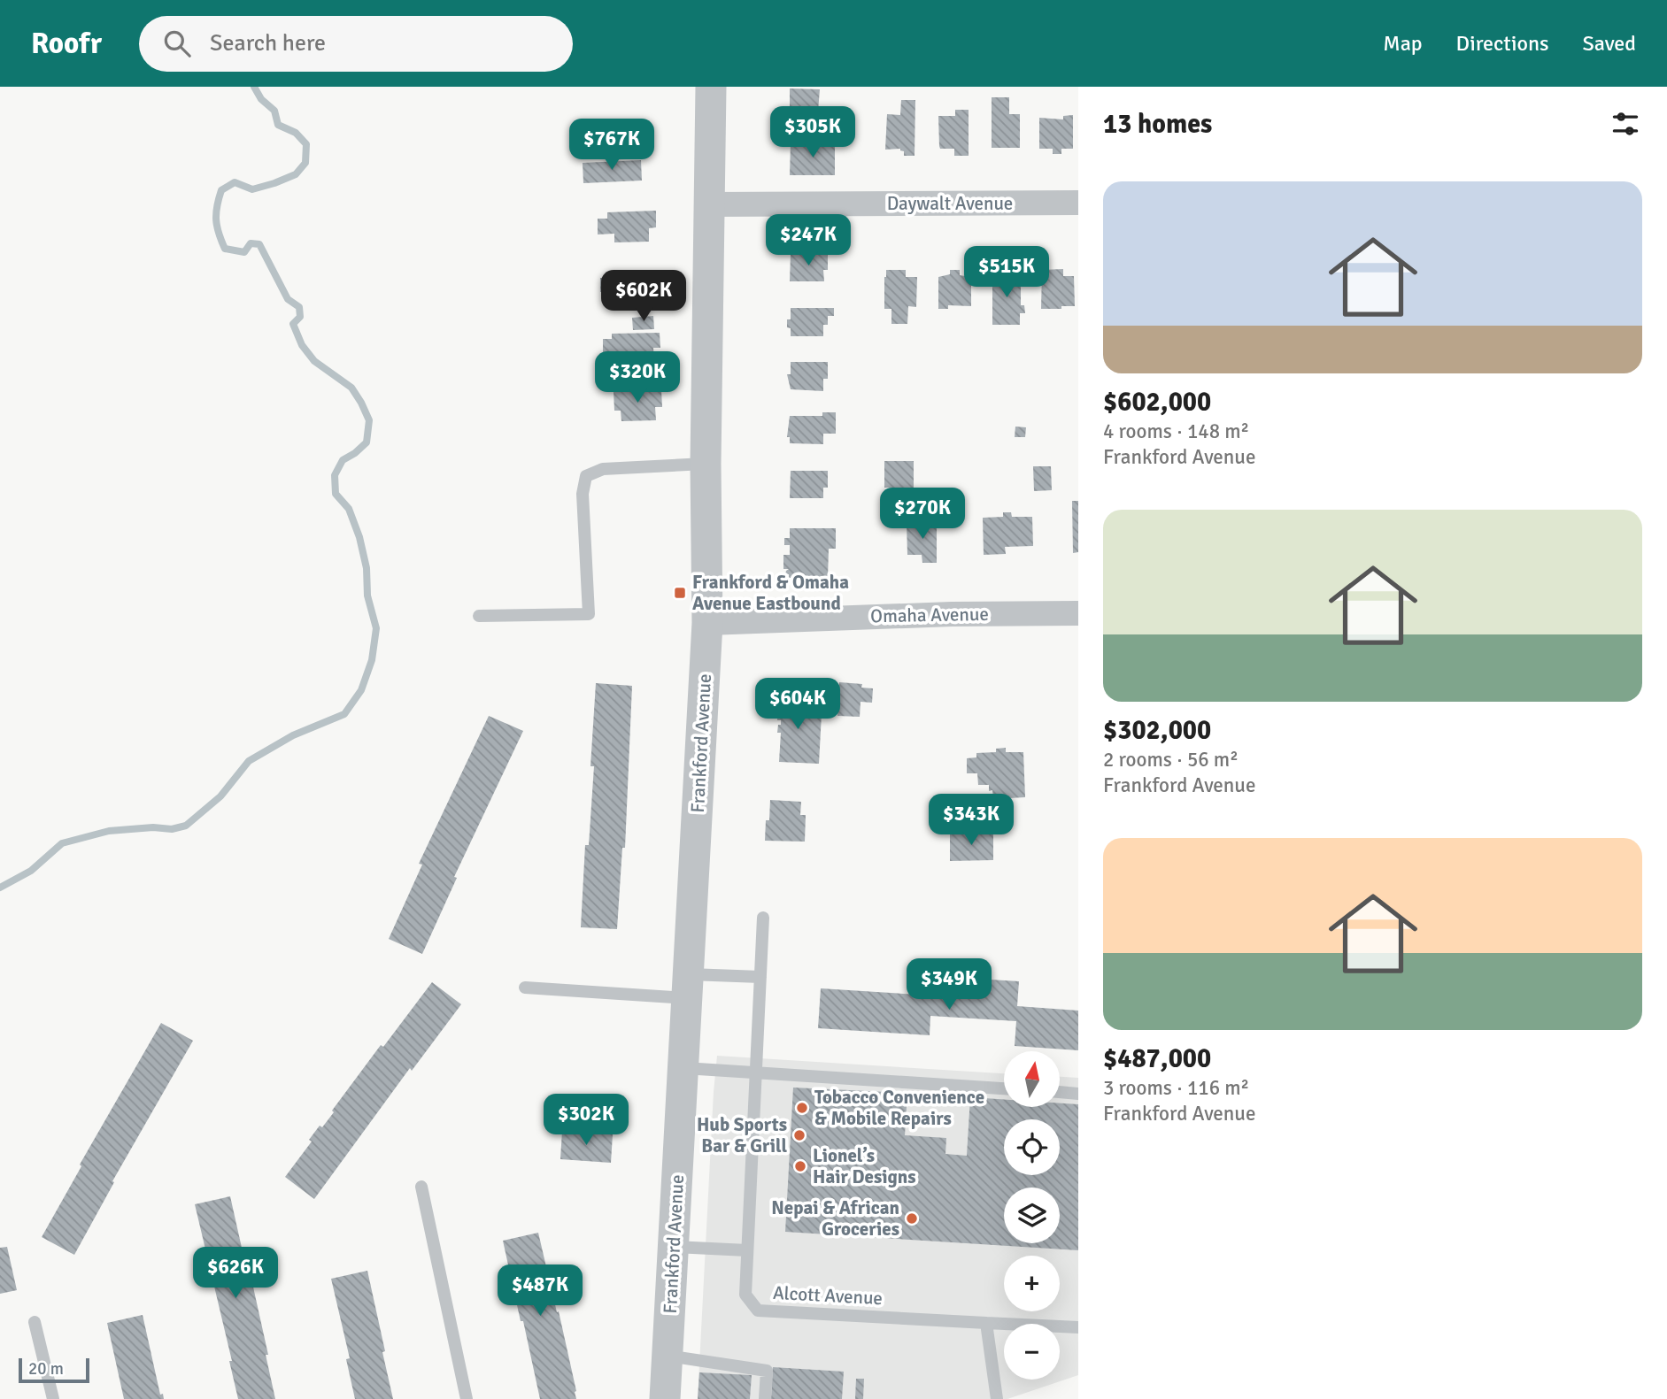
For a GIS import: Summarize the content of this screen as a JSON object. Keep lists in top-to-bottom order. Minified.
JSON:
{"streets":{"street":["Daywalt Avenue","Omaha Avenue","Frankford Avenue"],"lane":["Alcott Avenue"]},"crossings":[["Daywalt Avenue","Frankford Avenue"],["Omaha Avenue","Frankford Avenue"]],"places":{"transit":["Frankford & Omaha Avenue Eastbound"],"other":["Tobacco Convenience & Mobile Repairs","Hub Sports Bar & Grill","Lionel’s Hair Designs","Nepai & African Groceries"]},"scale_bar":"20 m","north":"top","page":{"header":"Roofr","search":"Search here","nav":["Map","Directions","Saved"],"heading":"13 homes","price":["$305K","$767K","$247K","$515K","$602K","$320K","$270K","$604K","$343K","$349K","$302K","$626K","$487K"],"list":[{"name":"$602,000","note":"4 rooms · 148 m² · Frankford Avenue"},{"name":"$302,000","note":"2 rooms · 56 m² · Frankford Avenue"},{"name":"$487,000","note":"3 rooms · 116 m² · Frankford Avenue"}],"map_buttons":["+","−"],"scale":"20 m"}}
